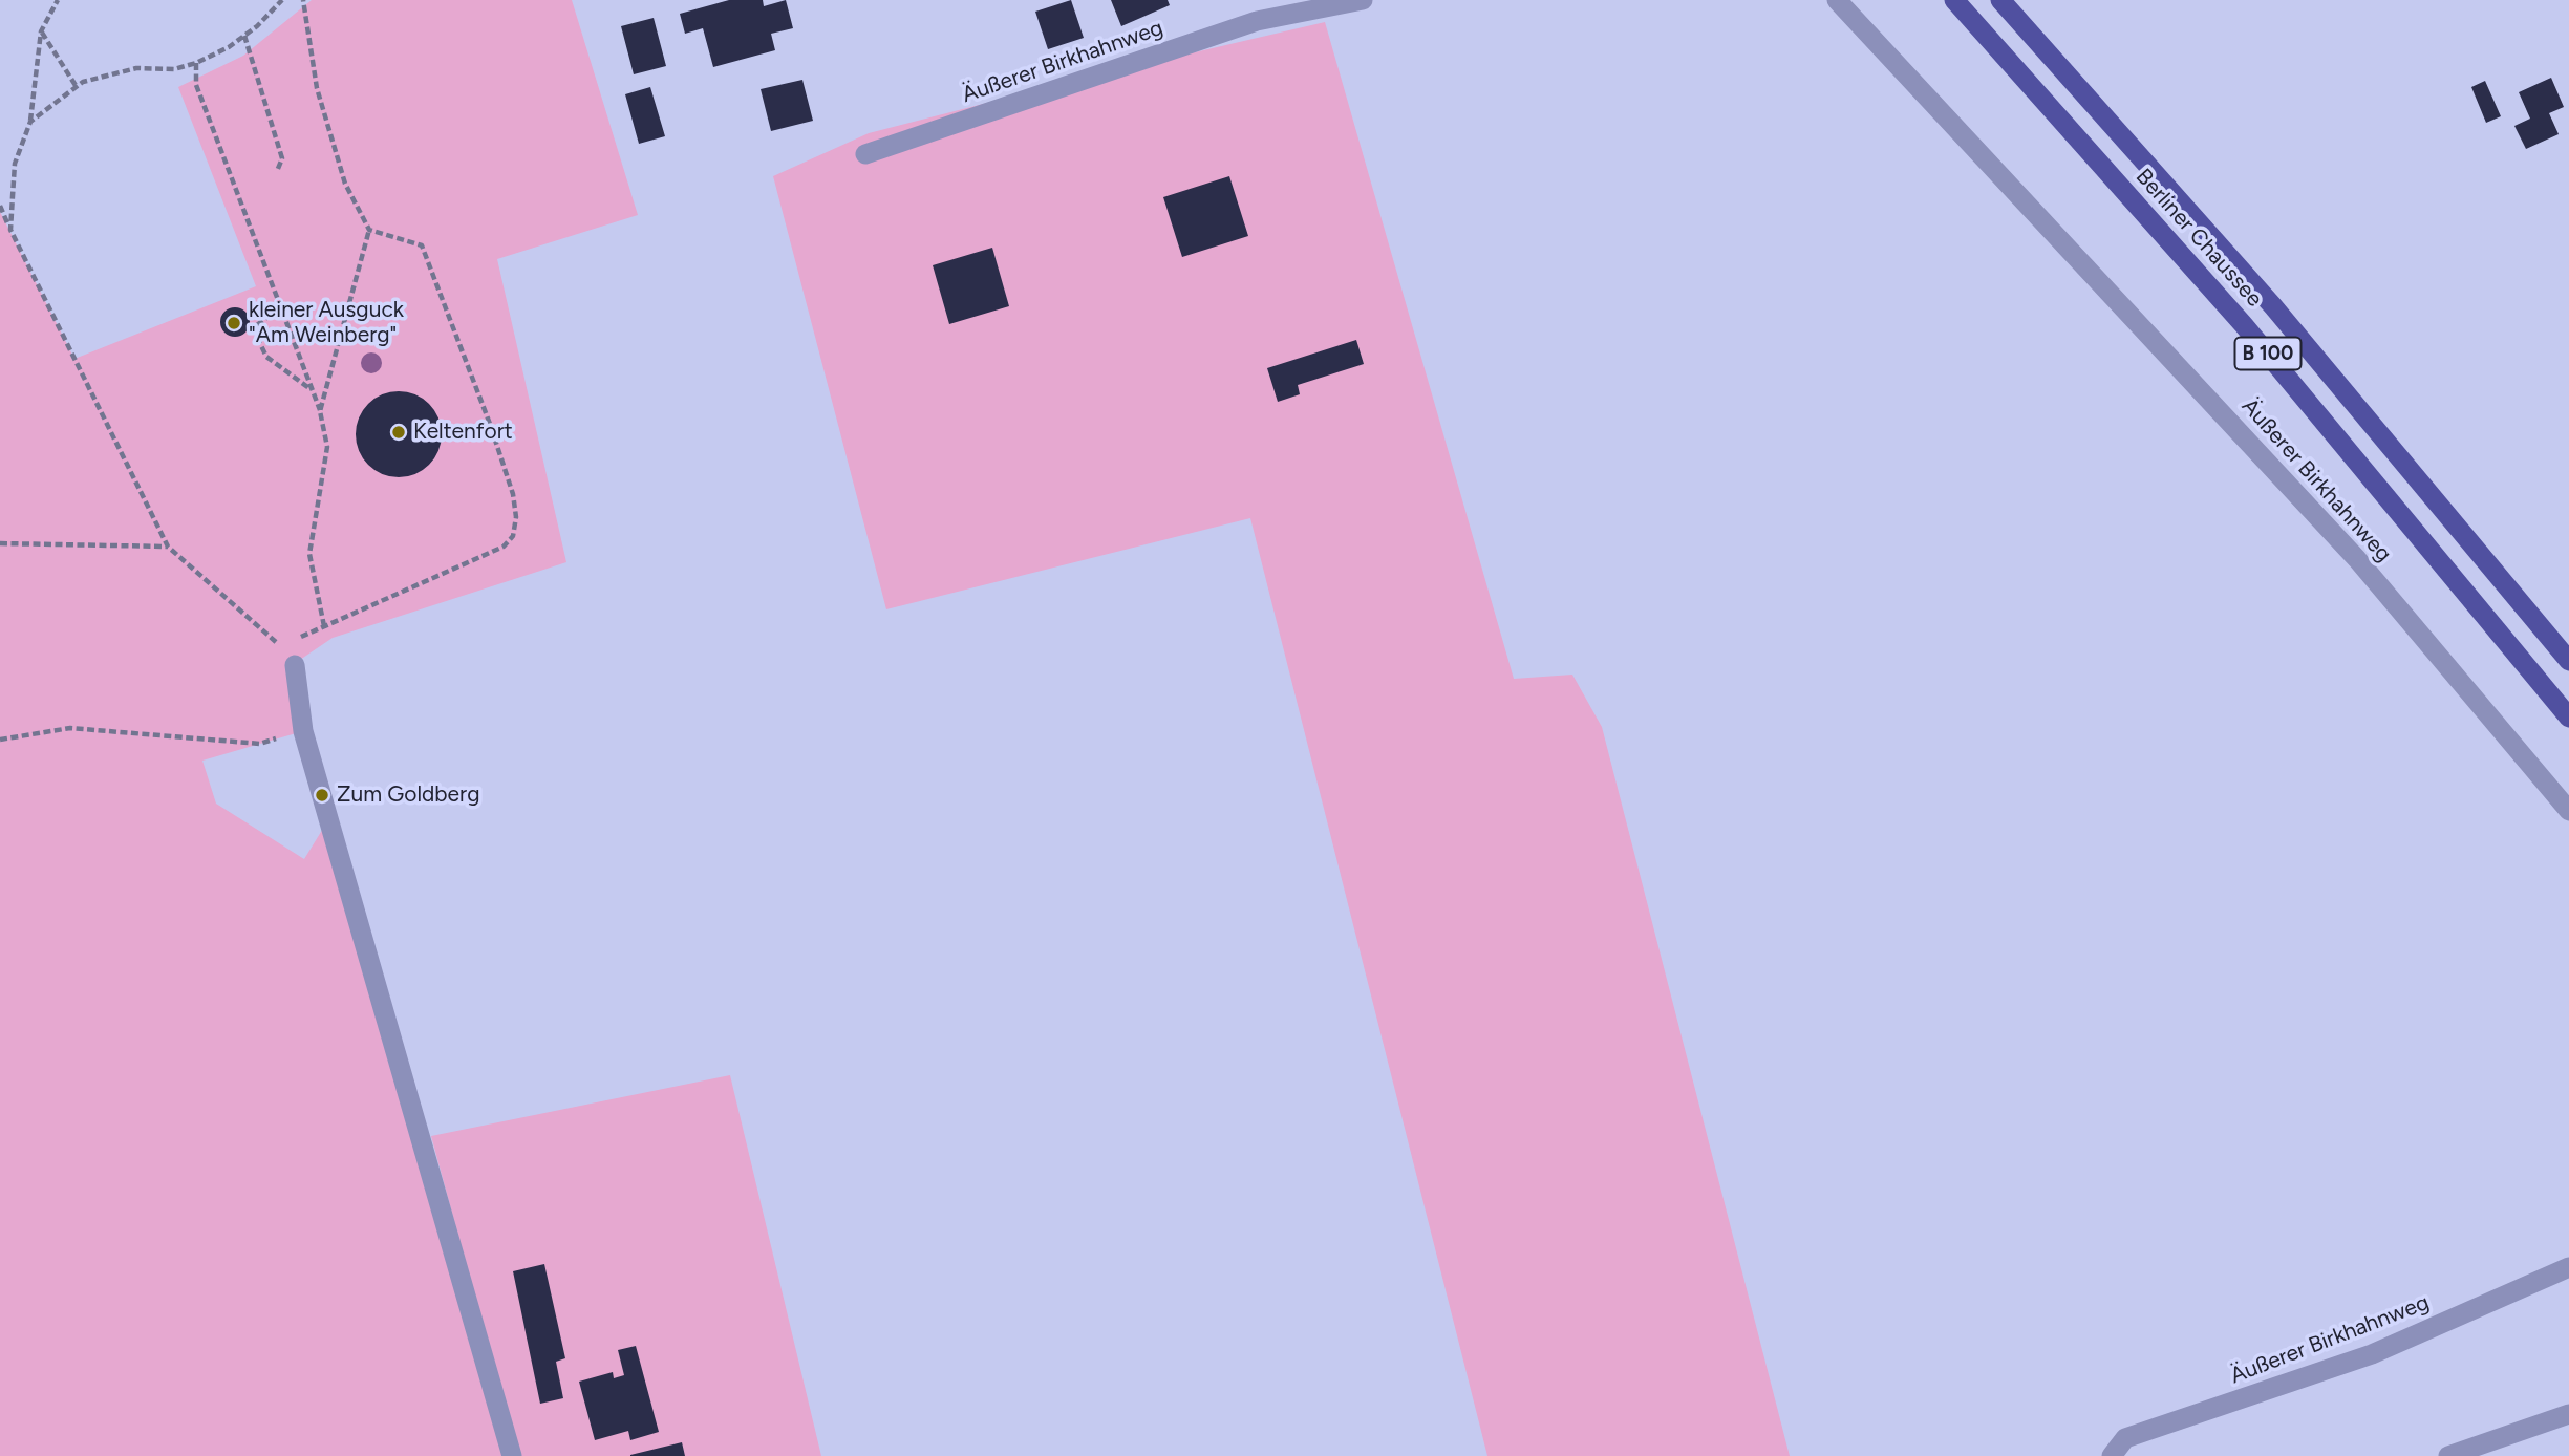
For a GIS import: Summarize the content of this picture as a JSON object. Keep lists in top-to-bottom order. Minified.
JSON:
{"streets":{"highway":["Berliner Chaussee","B 100"],"street":["Äußerer Birkhahnweg"]},"places":["kleiner Ausguck \"Am Weinberg\"","Keltenfort","Zum Goldberg"]}
